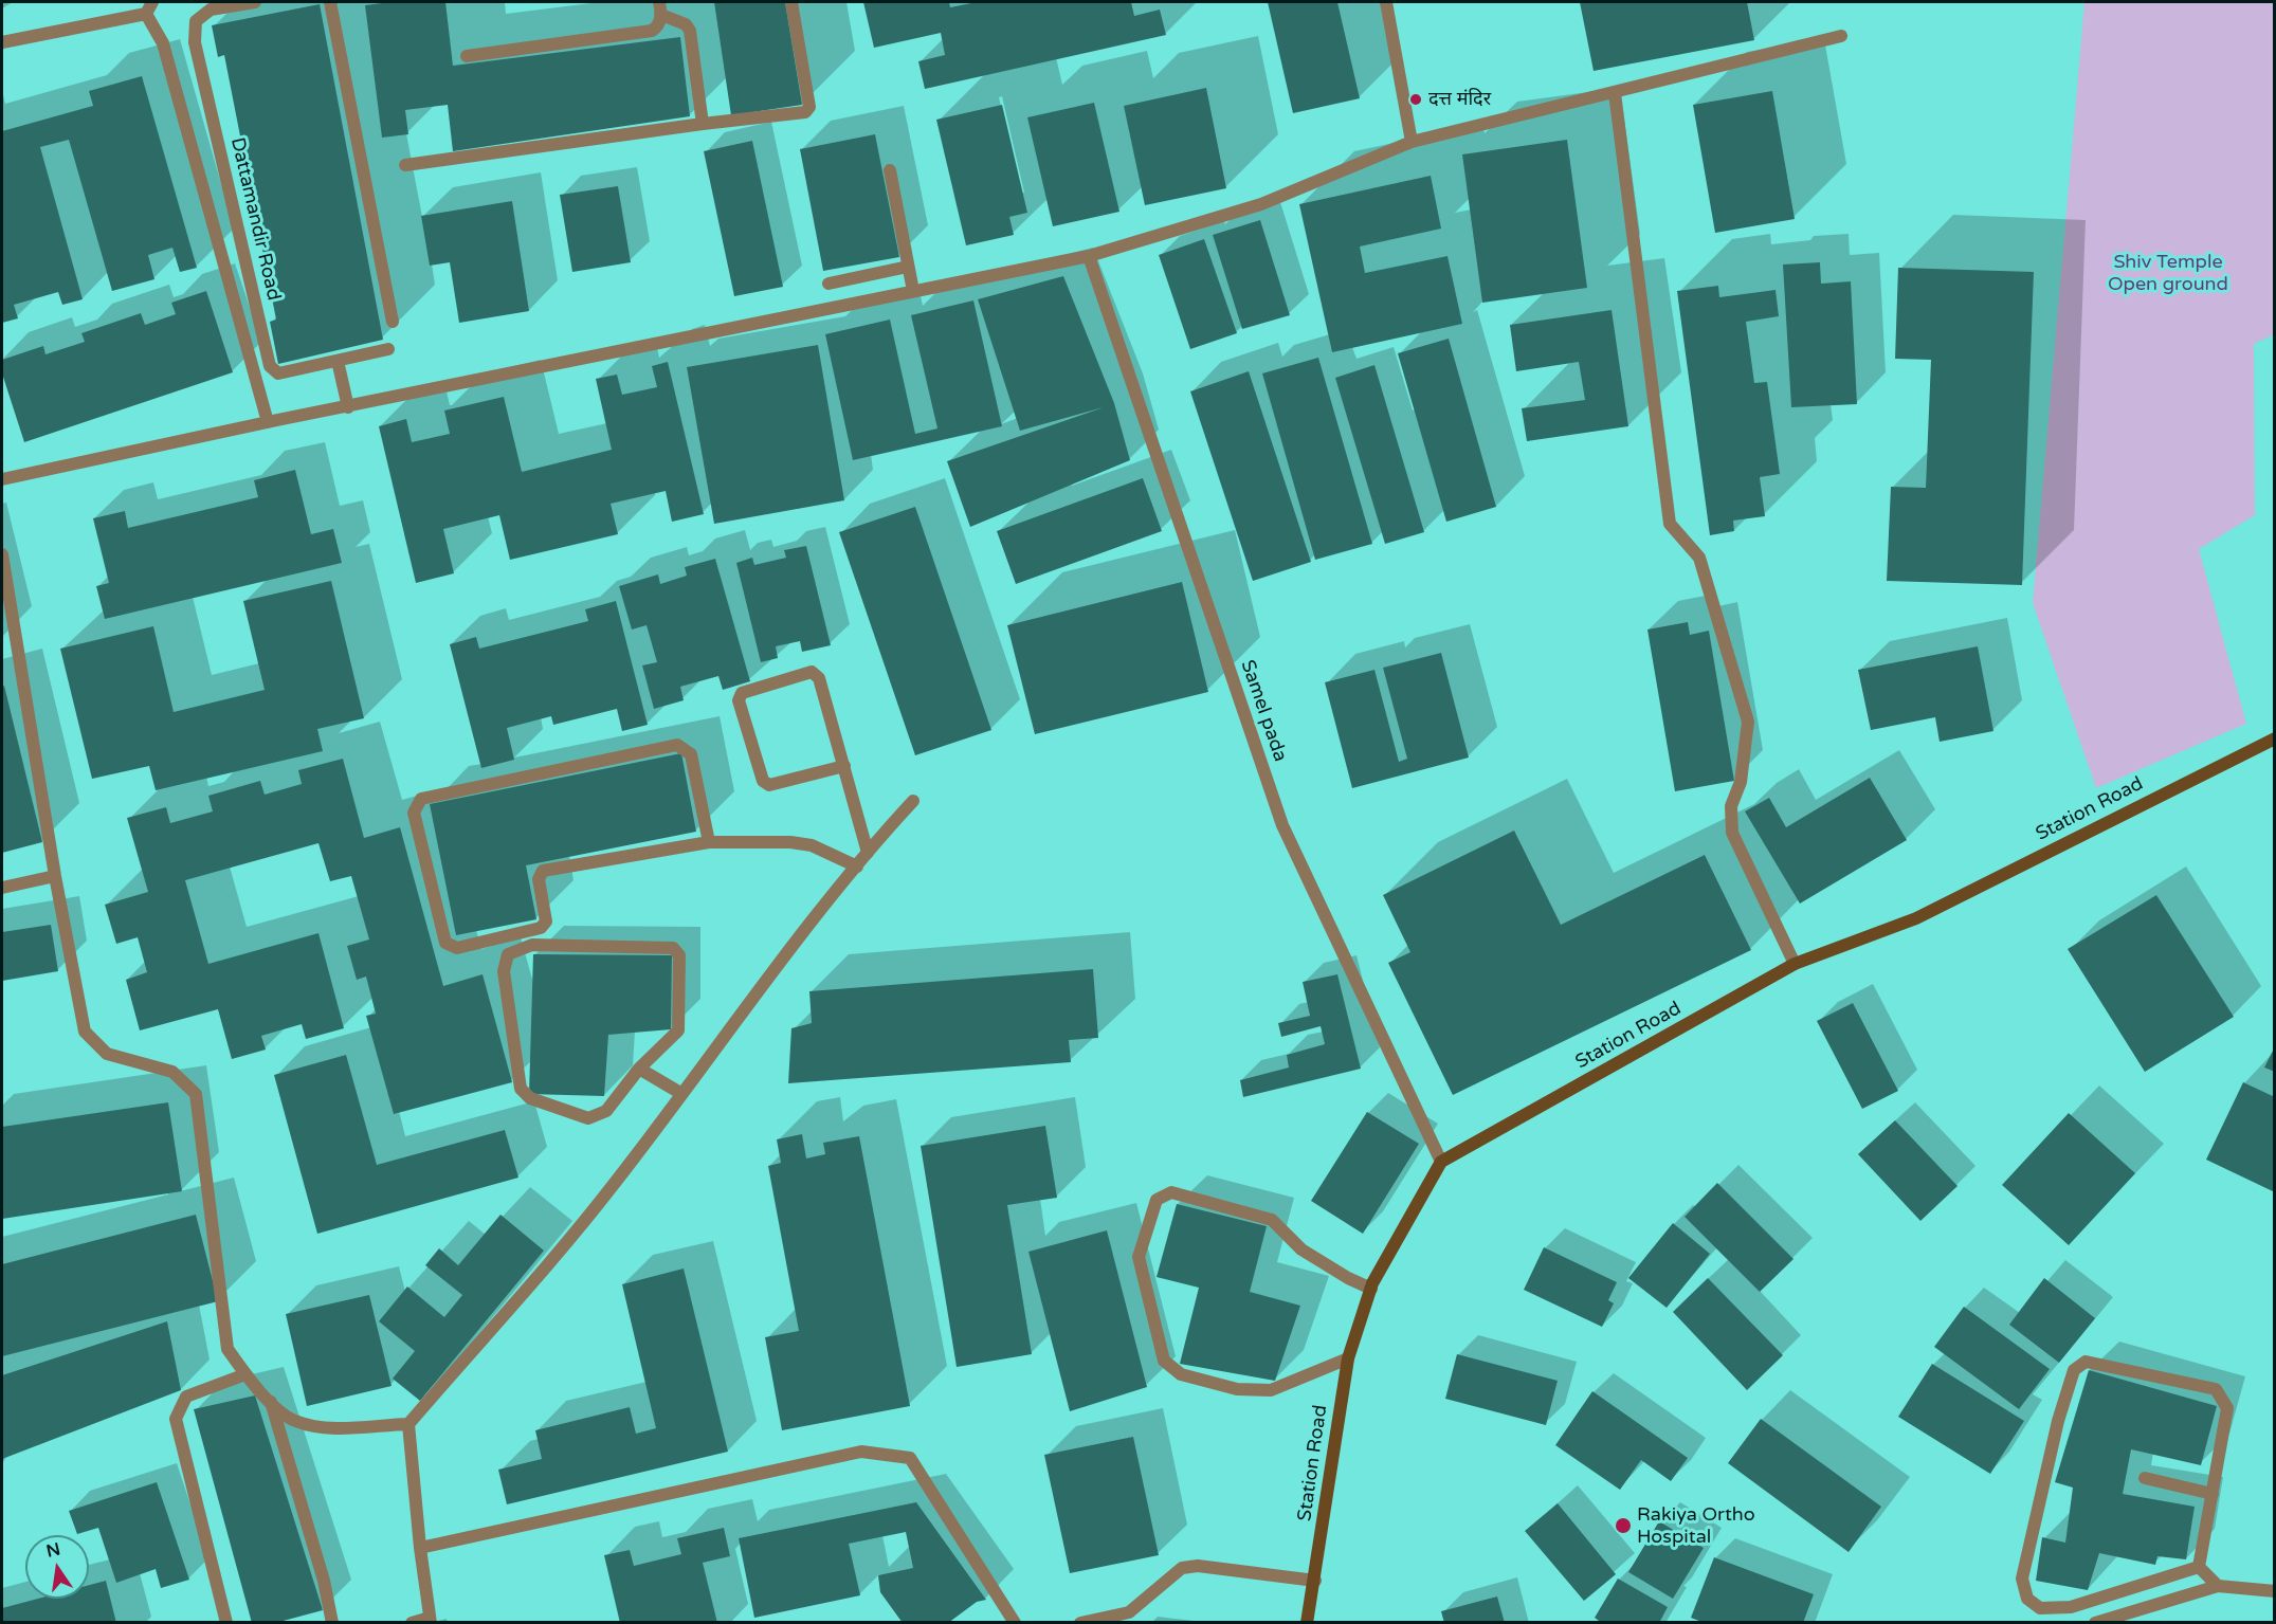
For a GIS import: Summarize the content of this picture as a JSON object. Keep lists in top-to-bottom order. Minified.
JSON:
{"streets":{"main road":["Station Road"],"street":["Dattamandir Road","Samel pada"]},"crossings":[["Samel pada","Station Road"]],"parks":["Shiv Temple Open ground"],"places":["दत्त मंदिर","Rakiya Ortho Hospital"],"north":"top"}
